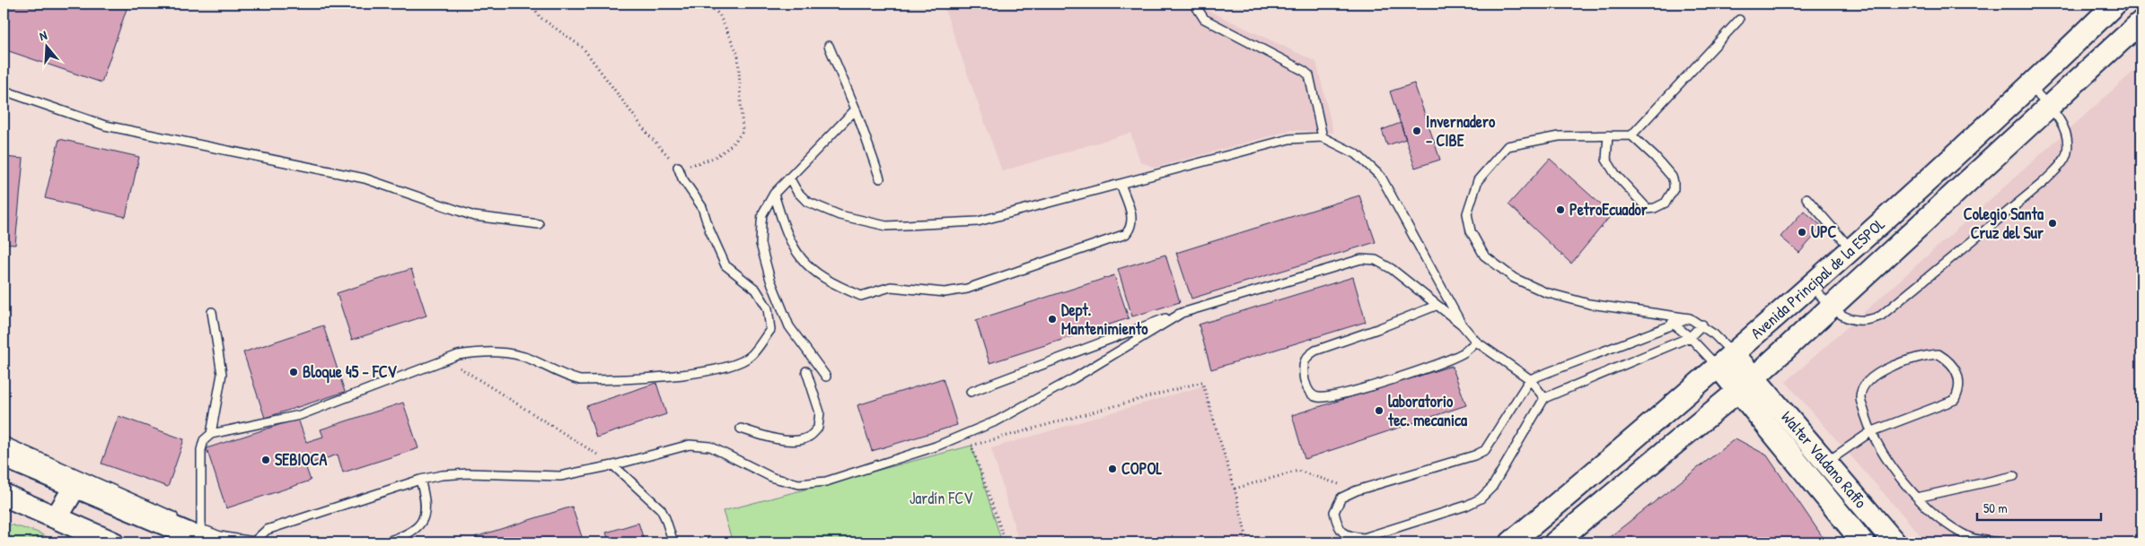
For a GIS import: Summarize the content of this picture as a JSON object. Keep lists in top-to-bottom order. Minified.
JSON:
{"streets":{"main road":["Avenida Principal de la ESPOL","Walter Valdano Raffo"]},"crossings":[["Avenida Principal de la ESPOL","Walter Valdano Raffo"]],"parks":["Jardín FCV"],"places":["Invernadero - CIBE","PetroEcuador","Colegio Santa Cruz del Sur","UPC","Dept. Mantenimiento","Bloque 45 - FCV","laboratorio tec. mecanica","SEBIOCA","COPOL"],"scale_bar":"50 m","north":"top"}
